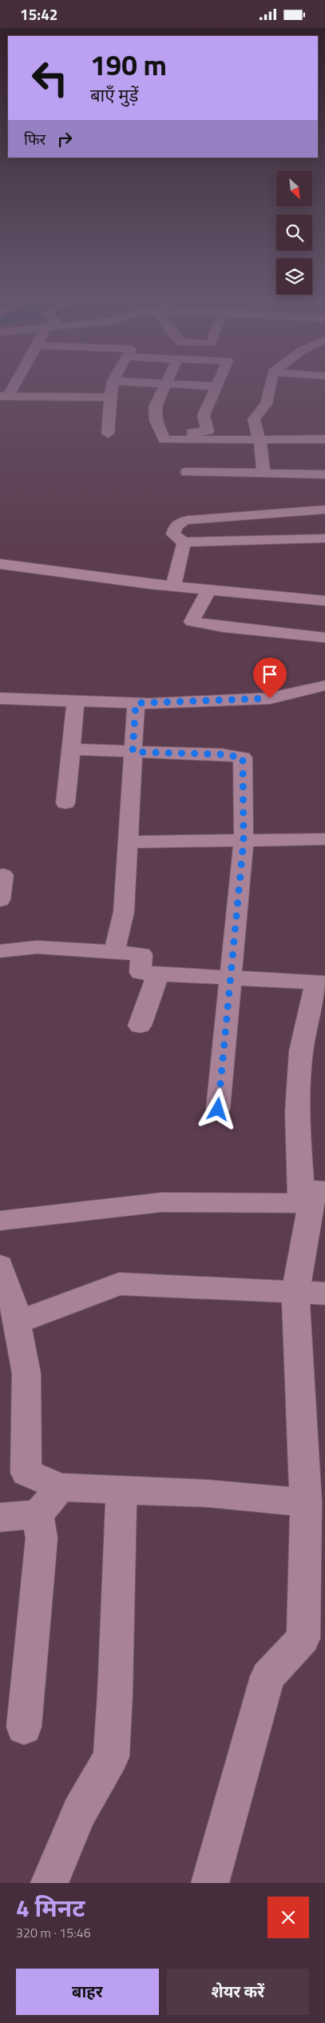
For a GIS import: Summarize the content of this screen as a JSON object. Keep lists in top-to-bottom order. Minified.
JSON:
{"north":"bottom right","page":{"status":"15:42","turn":["190 m","बाएँ मुड़ें"],"then":"फिर","heading":["4 मिनट","320 m · 15:46"],"buttons":["बाहर","शेयर करें"]}}
